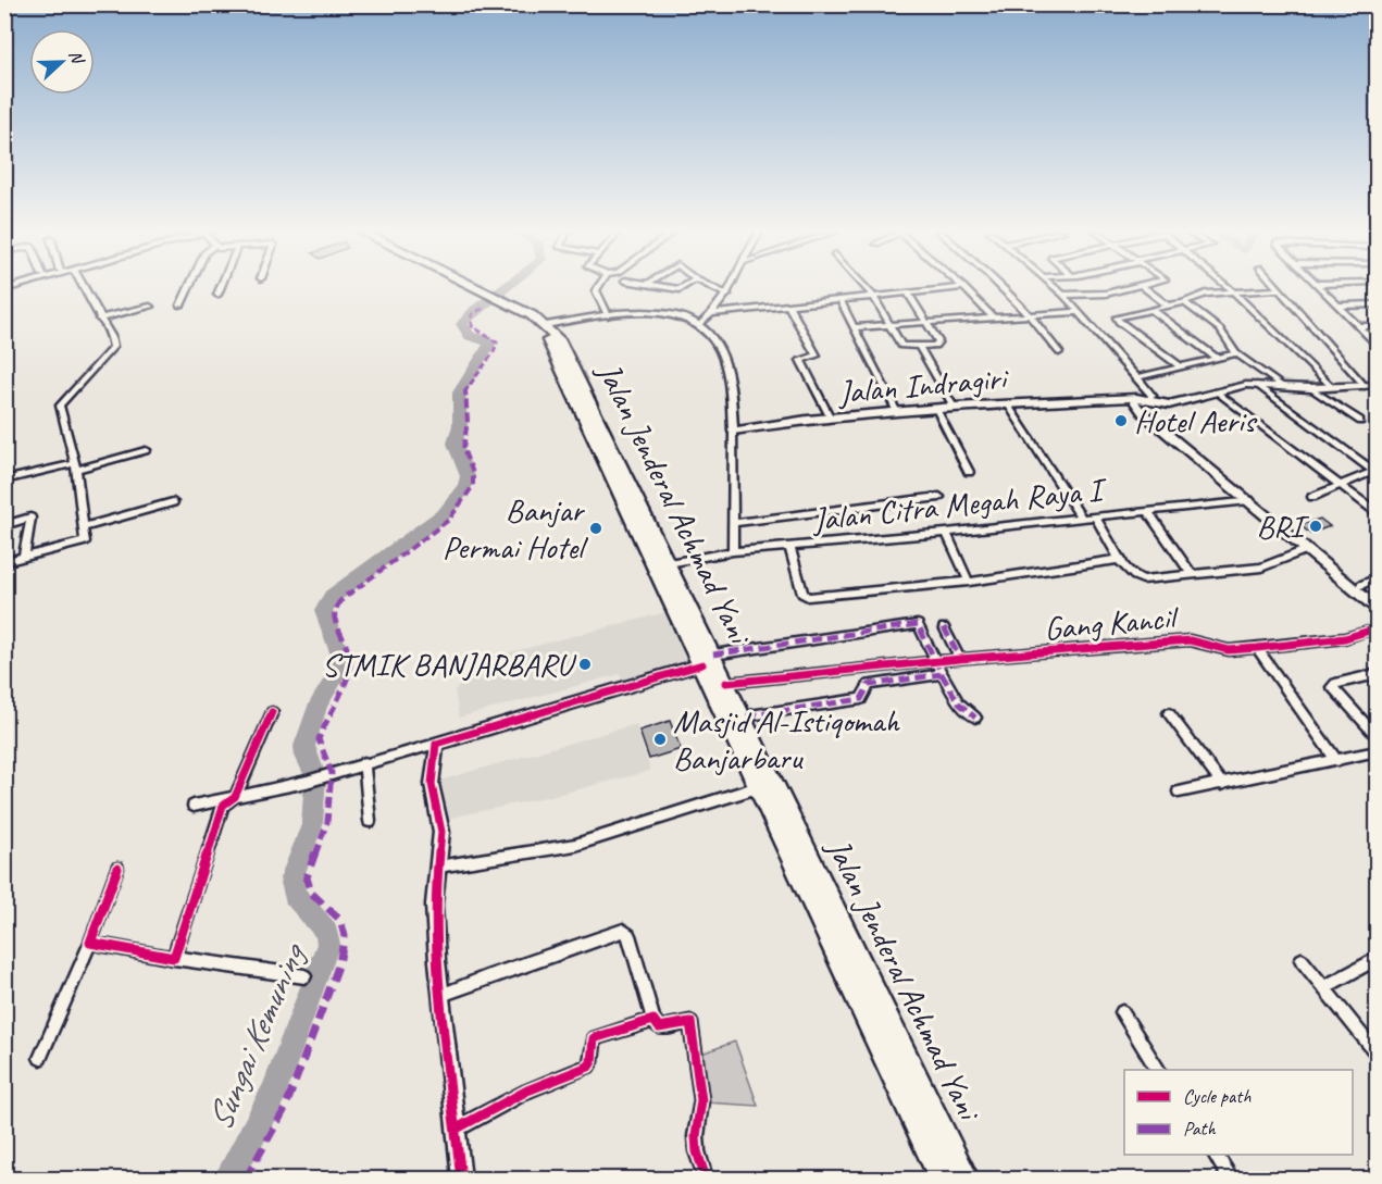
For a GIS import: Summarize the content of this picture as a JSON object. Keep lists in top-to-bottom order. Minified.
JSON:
{"streets":{"highway":["Jalan Jenderal Achmad Yani"],"main road":["Jalan Indragiri"],"street":["Jalan Citra Megah Raya I","Gang Kancil"]},"crossings":[["Jalan Jenderal Achmad Yani","Jalan Citra Megah Raya I"],["Jalan Jenderal Achmad Yani","Gang Kancil"]],"water":["Sungai Kemuning"],"places":["Hotel Aeris","BRI","Banjar Permai Hotel","STMIK BANJARBARU","Masjid Al-Istiqomah Banjarbaru"],"legend":["Cycle path","Path"],"north":"right"}
